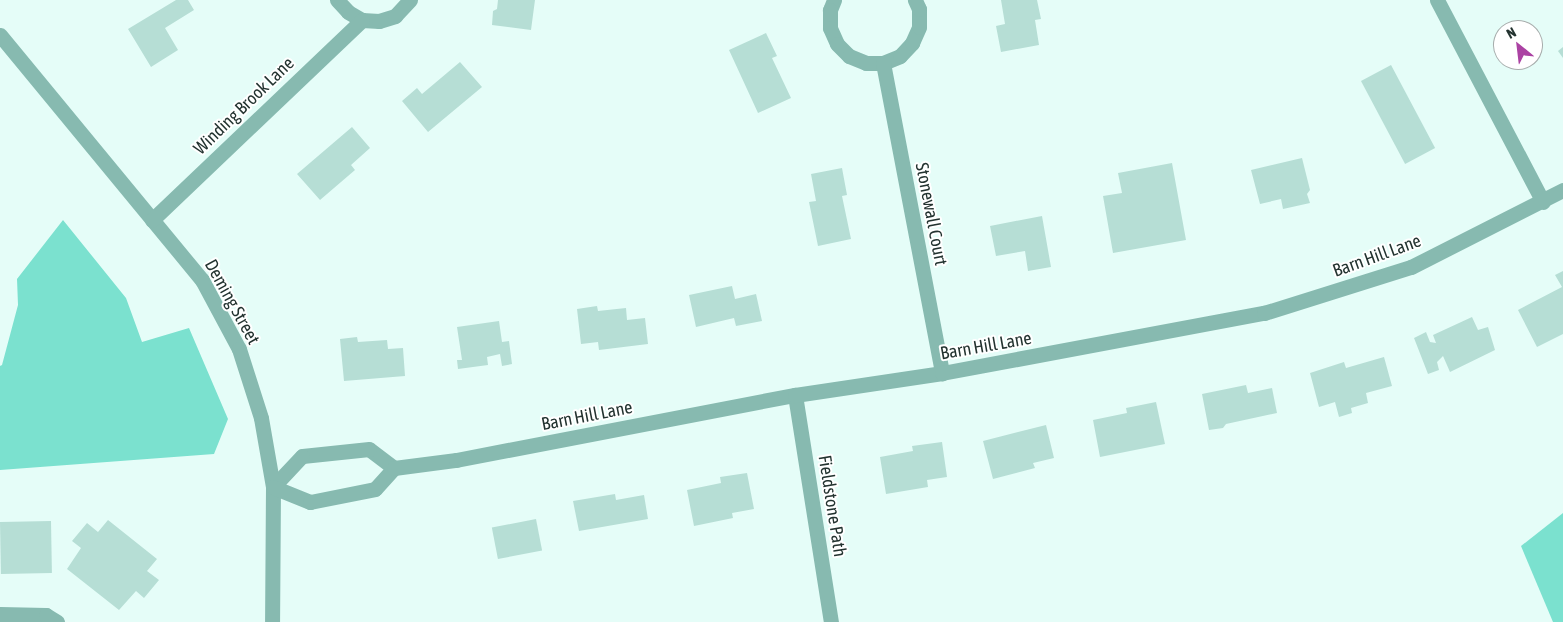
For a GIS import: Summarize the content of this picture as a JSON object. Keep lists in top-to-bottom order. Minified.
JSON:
{"streets":{"street":["Winding Brook Lane","Stonewall Court","Barn Hill Lane","Deming Street","Fieldstone Path"]},"crossings":[["Winding Brook Lane","Deming Street"],["Stonewall Court","Barn Hill Lane"],["Barn Hill Lane","Fieldstone Path"]],"north":"top left"}
